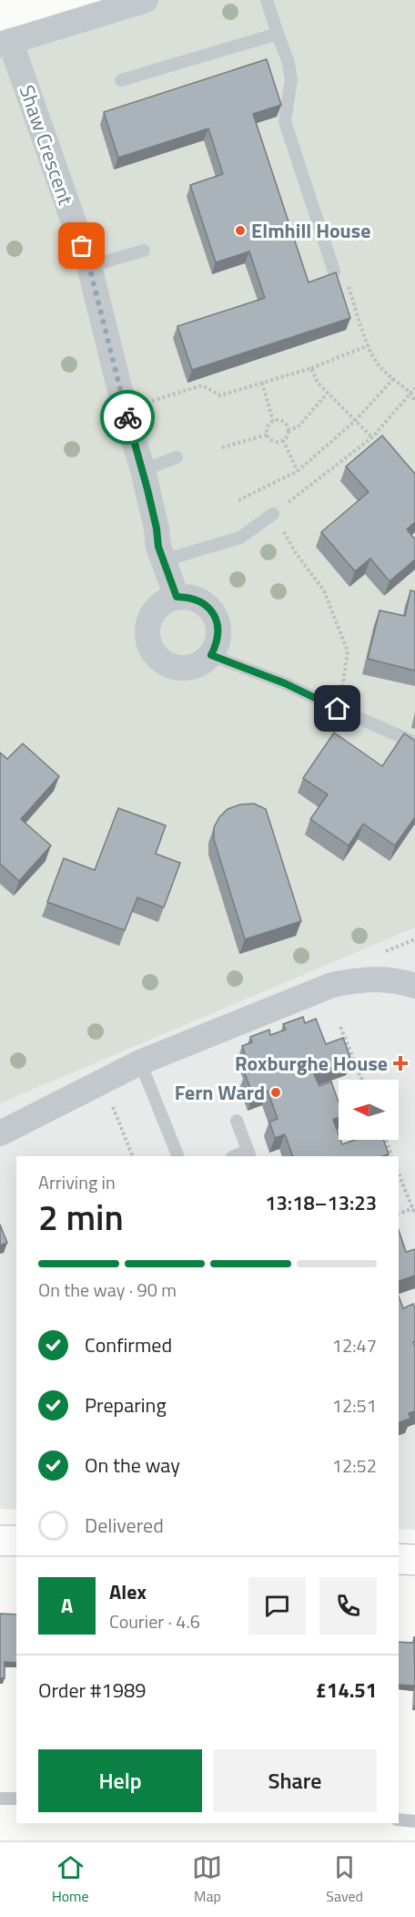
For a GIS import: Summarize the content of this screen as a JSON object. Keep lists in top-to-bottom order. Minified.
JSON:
{"streets":{"street":["Shaw Crescent"]},"places":{"other":["Elmhill House","Fern Ward"],"health":["Roxburghe House"]},"north":"left","page":{"heading":["2 min","Arriving in","13:18–13:23"],"panel":["Alex","Courier · 4.6","Order #1989","£14.51"],"bar":"On the way · 90 m","list":[["Confirmed","12:47"],["Preparing","12:51"],["On the way","12:52"],"Delivered"],"round":"A","buttons":["Help","Share"],"tabs":["Home","Map","Saved"]}}
